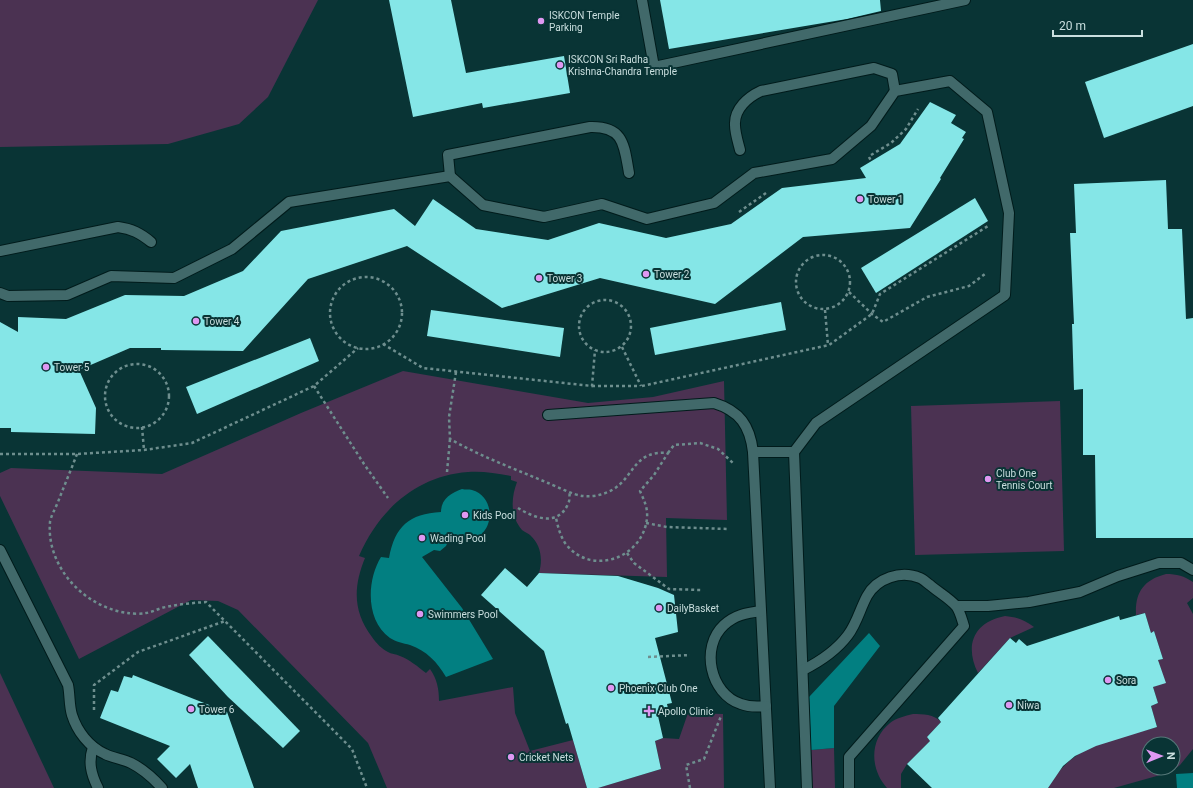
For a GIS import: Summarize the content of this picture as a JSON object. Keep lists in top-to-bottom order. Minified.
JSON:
{"places":{"other":["ISKCON Temple Parking","ISKCON Sri Radha Krishna-Chandra Temple","Tower 1","Tower 2","Tower 3","Tower 4","Tower 5","Club One Tennis Court","Kids Pool","Wading Pool","DailyBasket","Swimmers Pool","Sora","Phoenix Club One","Niwa","Tower 6","Cricket Nets"],"health":["Apollo Clinic"]},"scale_bar":"20 m","north":"right"}
